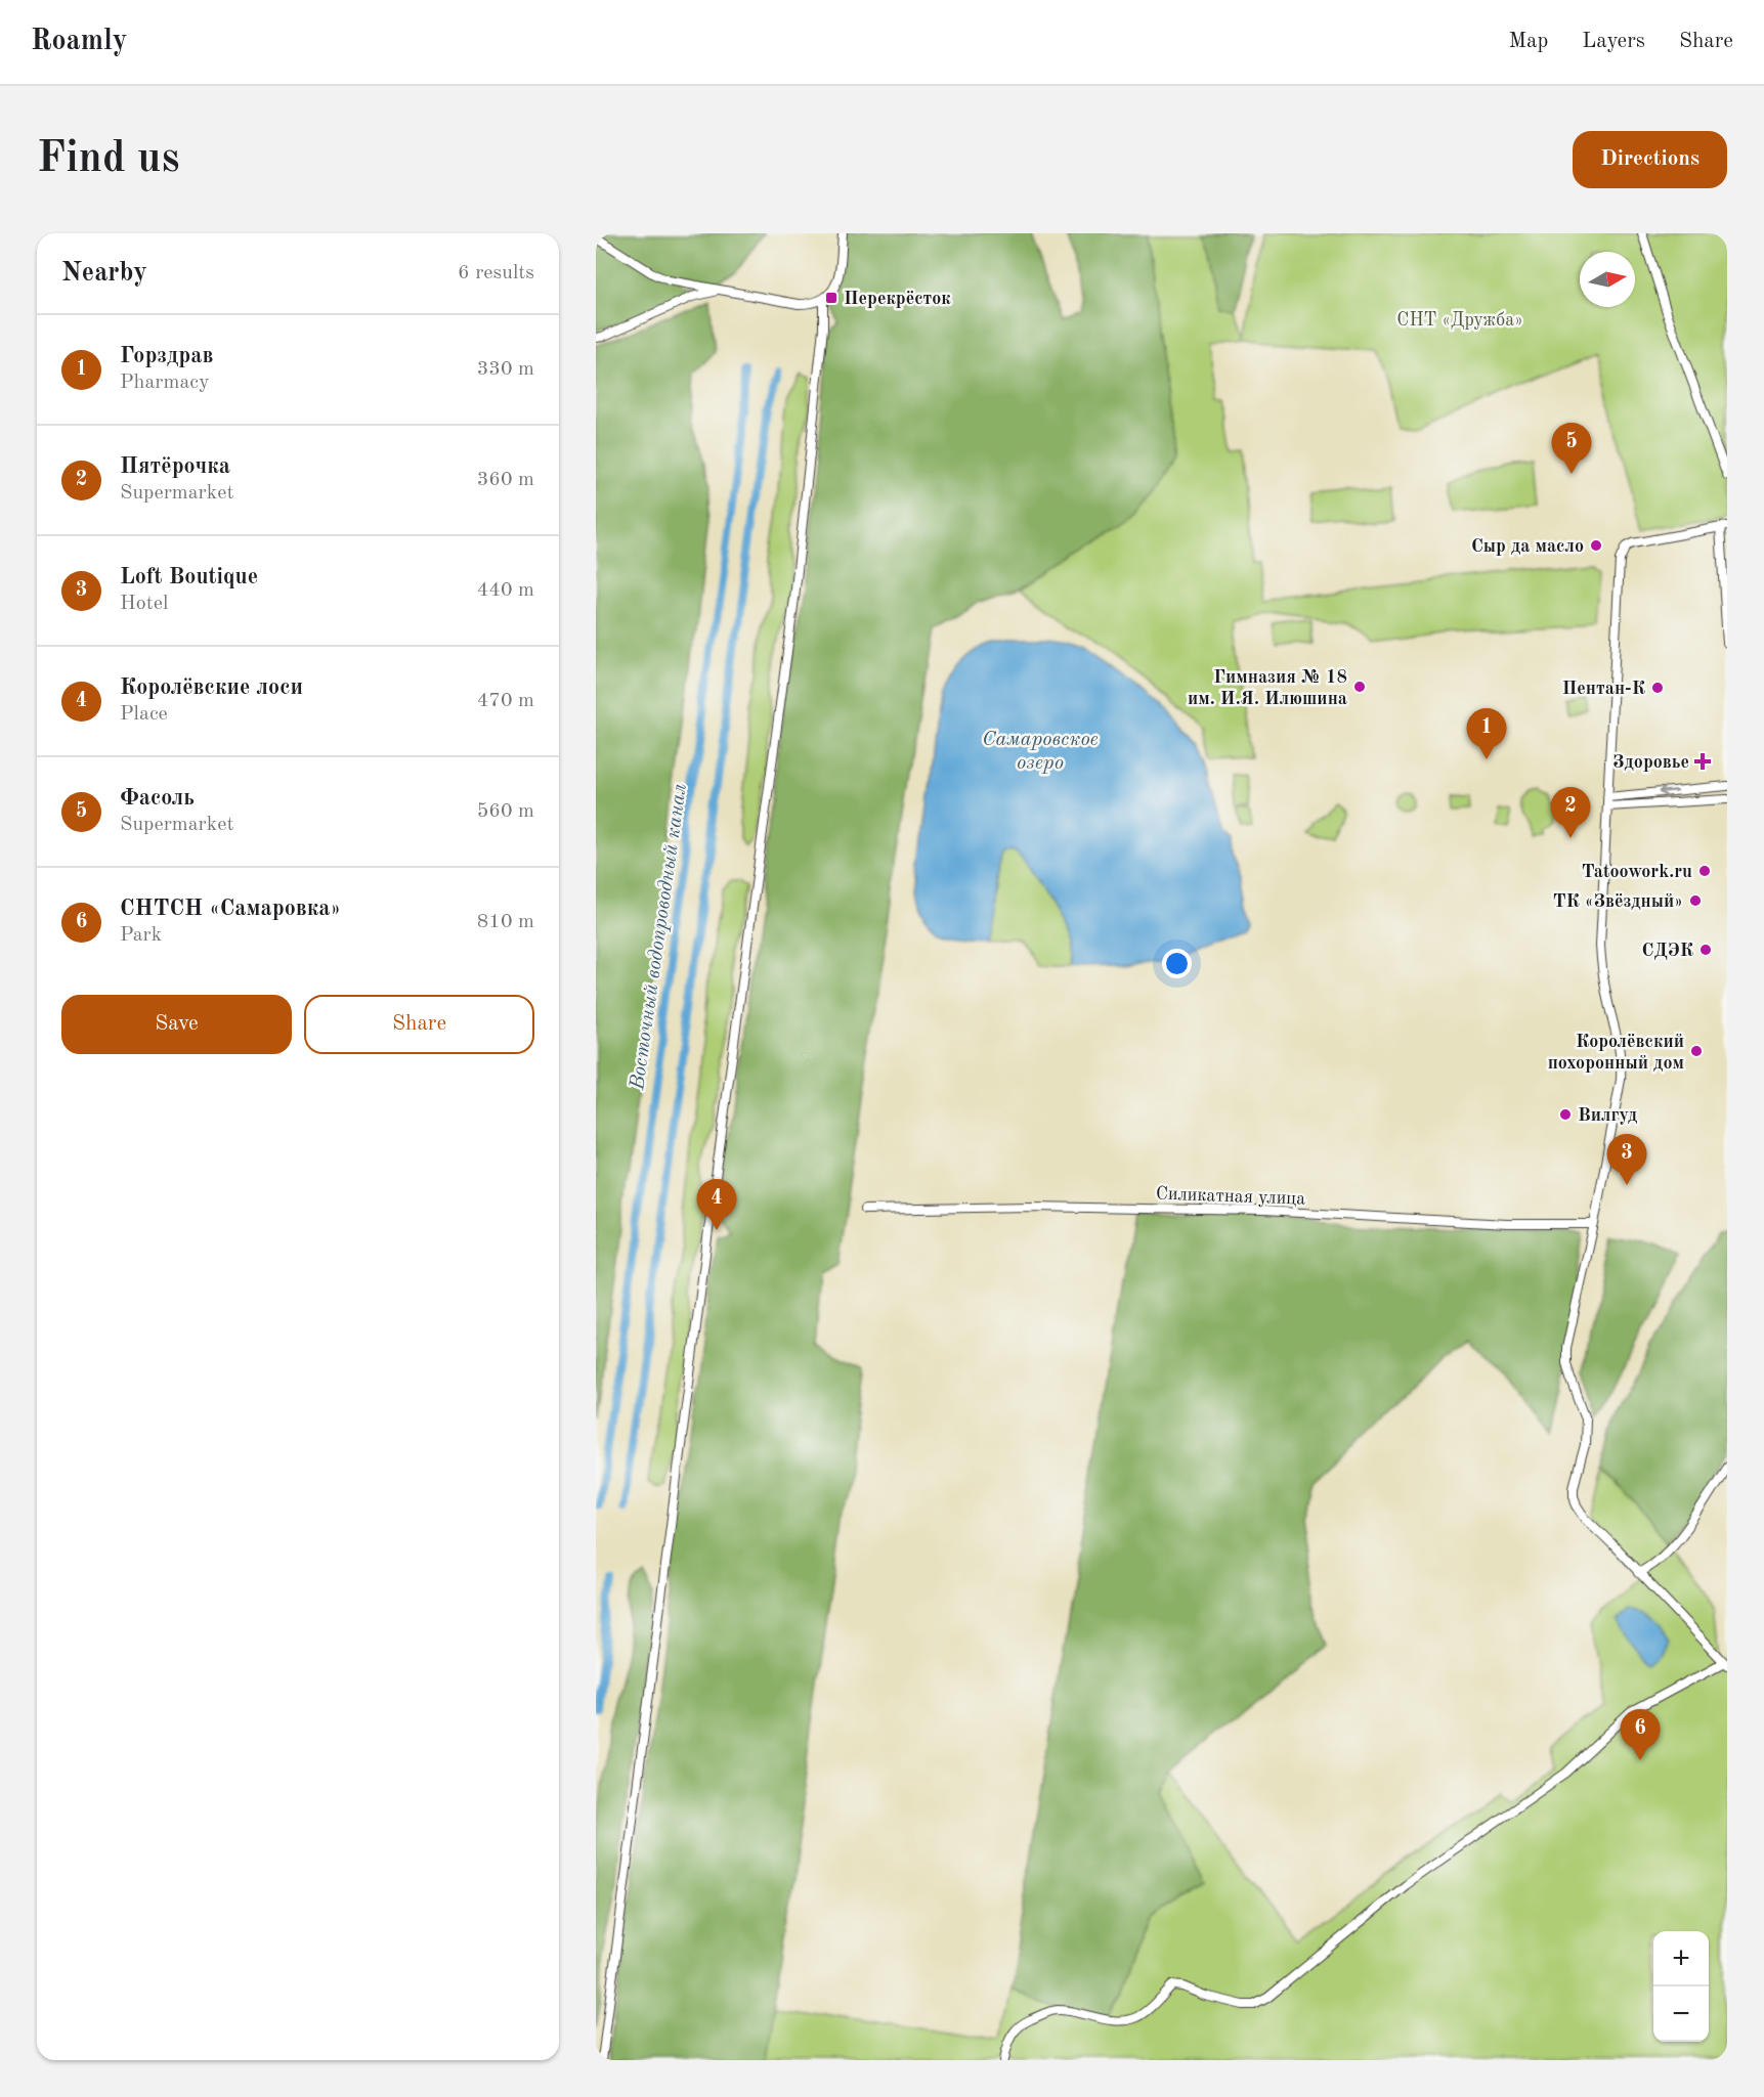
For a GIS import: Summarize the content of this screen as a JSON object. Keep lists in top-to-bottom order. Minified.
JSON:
{"streets":{"street":["Силикатная улица"]},"water":["Самаровское озеро","Восточный водопроводный канал"],"parks":["СНТ «Дружба»"],"places":{"transit":["Перекрёсток"],"other":["Сыр да масло","Гимназия № 18 им. И.Я. Илюшина","Пентан-К","Tatoowork.ru","ТК «Звёздный»","СДЭК","Королёвский похоронный дом","Вилгуд"],"health":["Здоровье"]},"north":"right","page":{"header":"Roamly","nav":["Map","Layers","Share"],"buttons":["Directions",["Save","Share"]],"title":"Find us","heading":["Nearby","6 results"],"list":[{"mark":"1","name":"Горздрав","note":"Pharmacy","value":"330 m"},{"mark":"2","name":"Пятёрочка","note":"Supermarket","value":"360 m"},{"mark":"3","name":"Loft Boutique","note":"Hotel","value":"440 m"},{"mark":"4","name":"Королёвские лоси","note":"Place","value":"470 m"},{"mark":"5","name":"Фасоль","note":"Supermarket","value":"560 m"},{"mark":"6","name":"СНТСН «Самаровка»","note":"Park","value":"810 m"}],"pins":["5","1","2","3","4","6"],"map_buttons":["+","−"]}}
